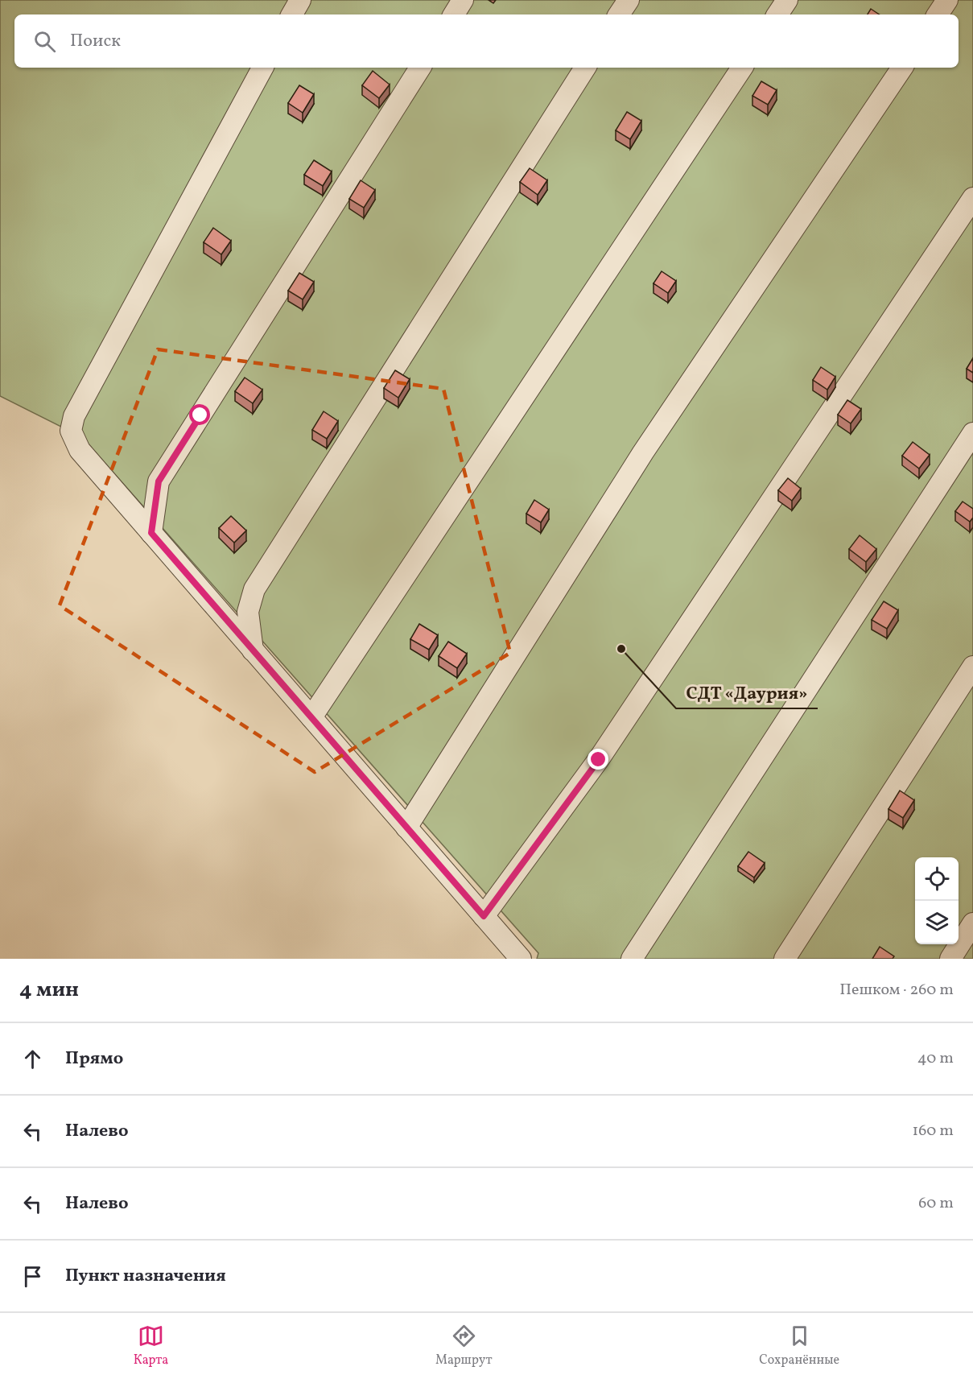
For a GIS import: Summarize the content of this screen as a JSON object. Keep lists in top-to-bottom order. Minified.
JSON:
{"places":["СДТ «Даурия»"],"page":{"search":"Поиск","heading":["4 мин","Пешком · 260 m"],"list":[["Прямо","40 m"],["Налево","160 m"],["Налево","60 m"],"Пункт назначения"],"nav":["Карта","Маршрут","Сохранённые"]}}
